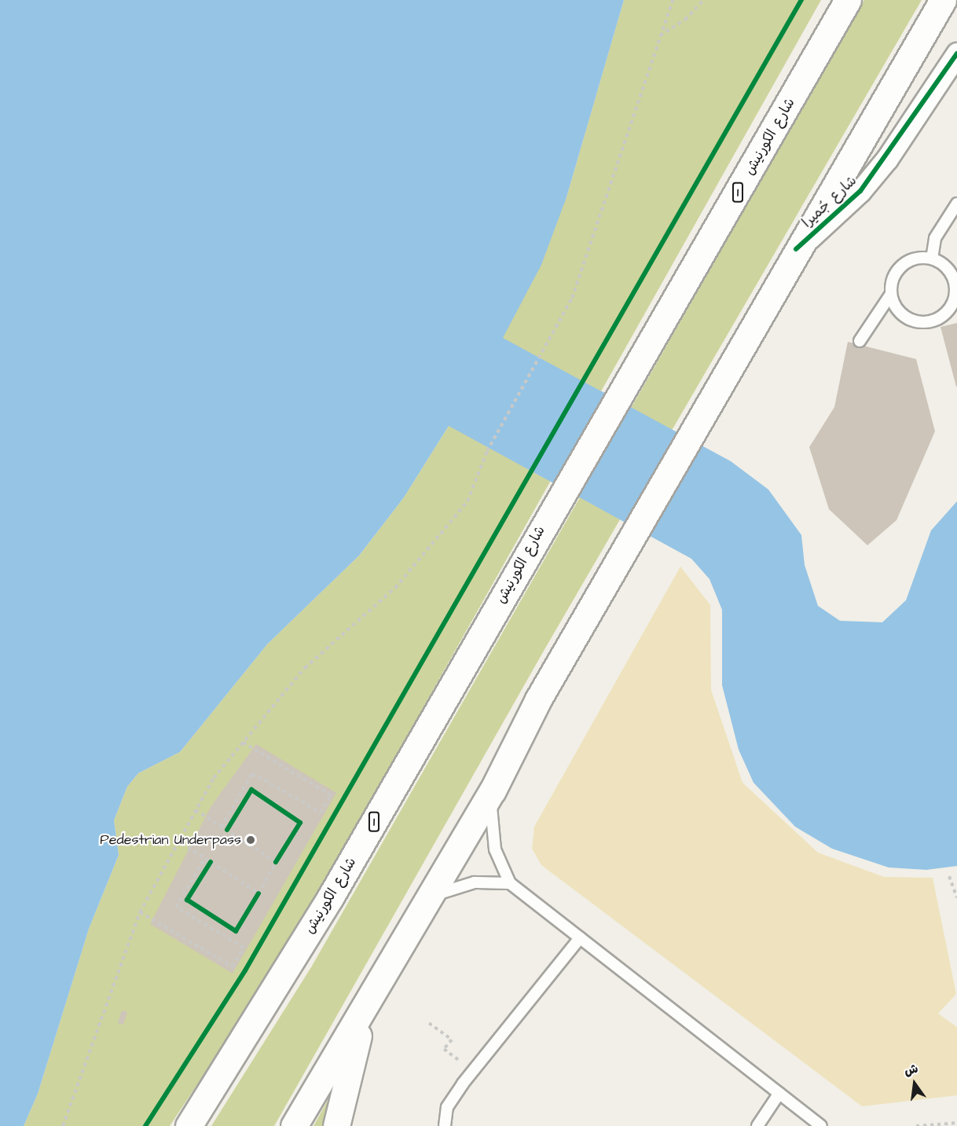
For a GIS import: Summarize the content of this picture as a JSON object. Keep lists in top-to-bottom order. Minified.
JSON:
{"streets":{"highway":["شارع الكورنيش","1"],"street":["شارع جُميرا"]},"places":["Pedestrian Underpass"],"north":"top"}
